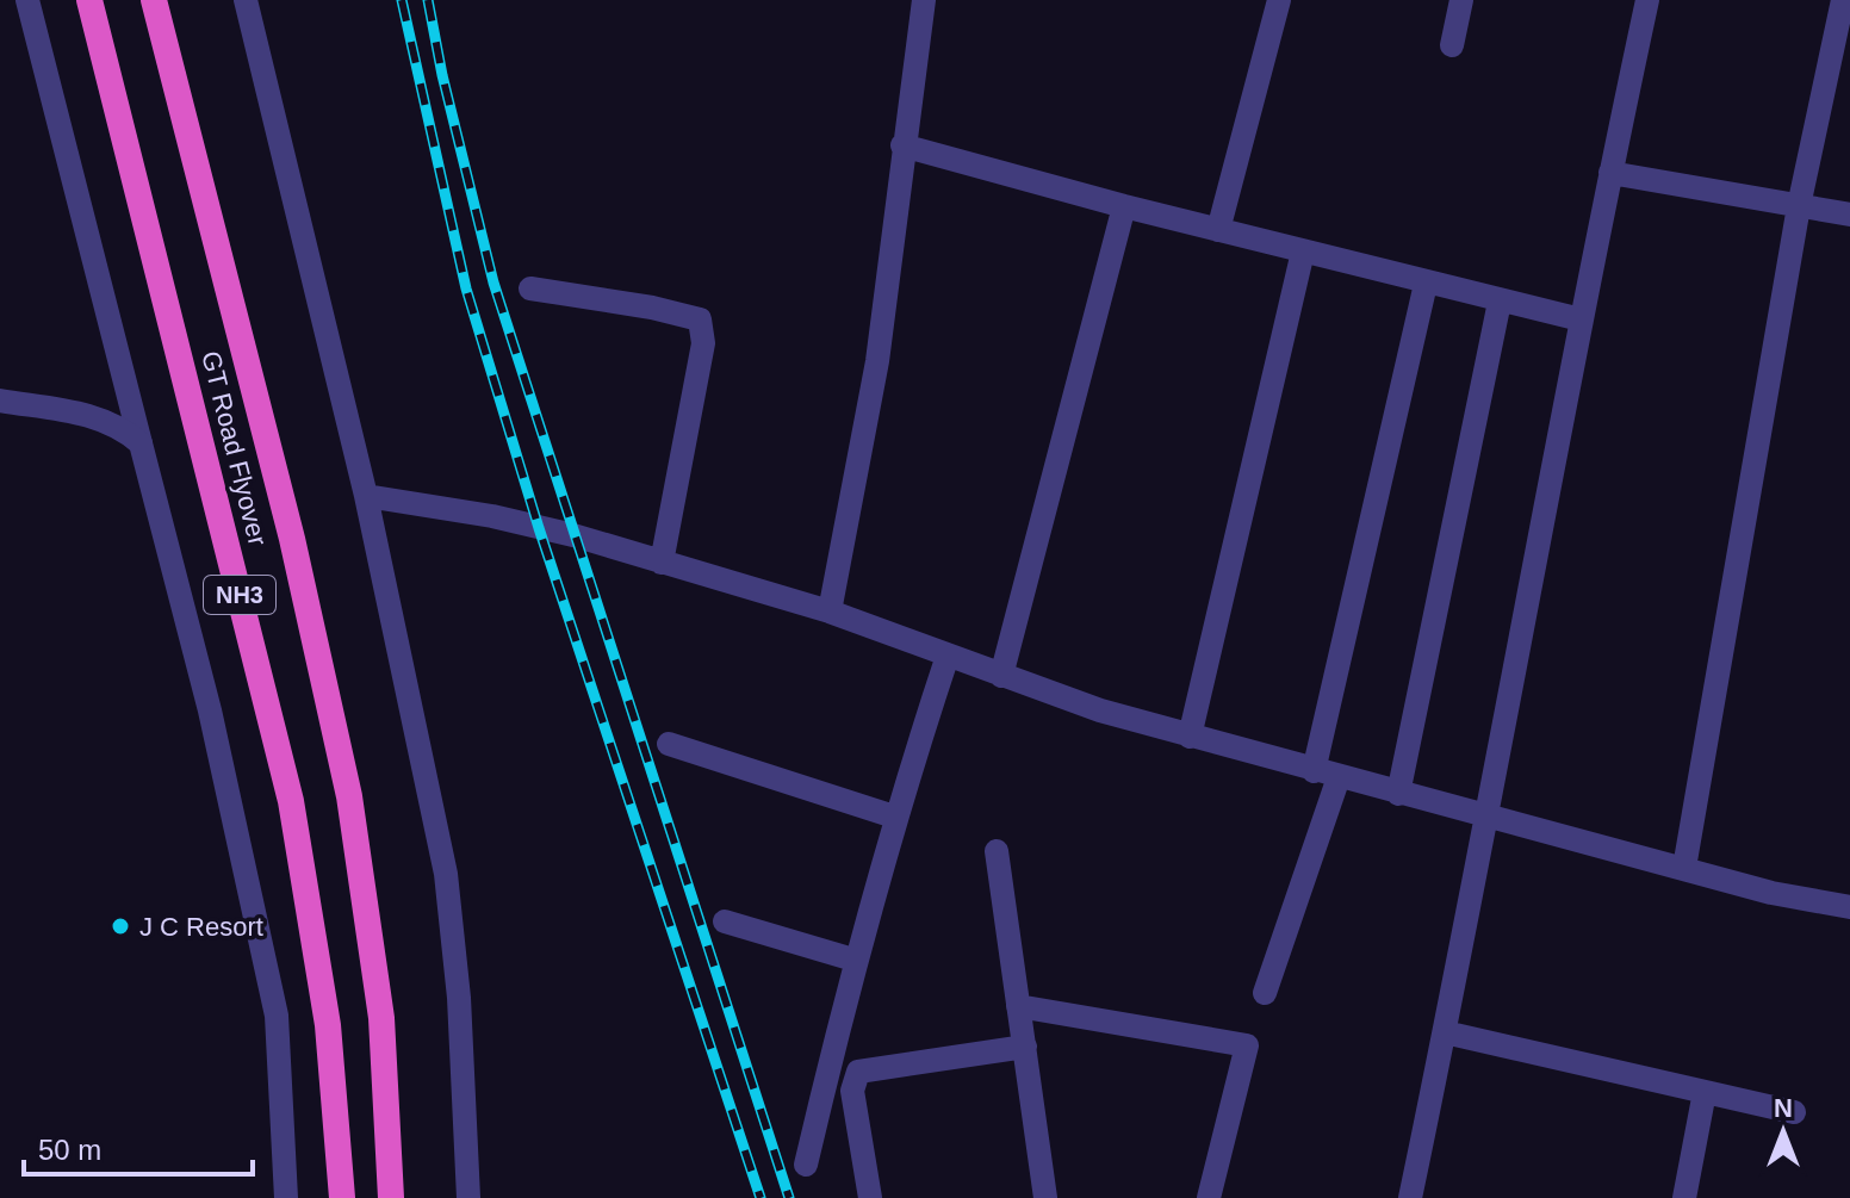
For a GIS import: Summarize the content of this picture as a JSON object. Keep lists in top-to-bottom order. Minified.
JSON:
{"streets":{"highway":["GT Road Flyover","NH3"]},"places":["J C Resort"],"scale_bar":"50 m","north":"top"}
